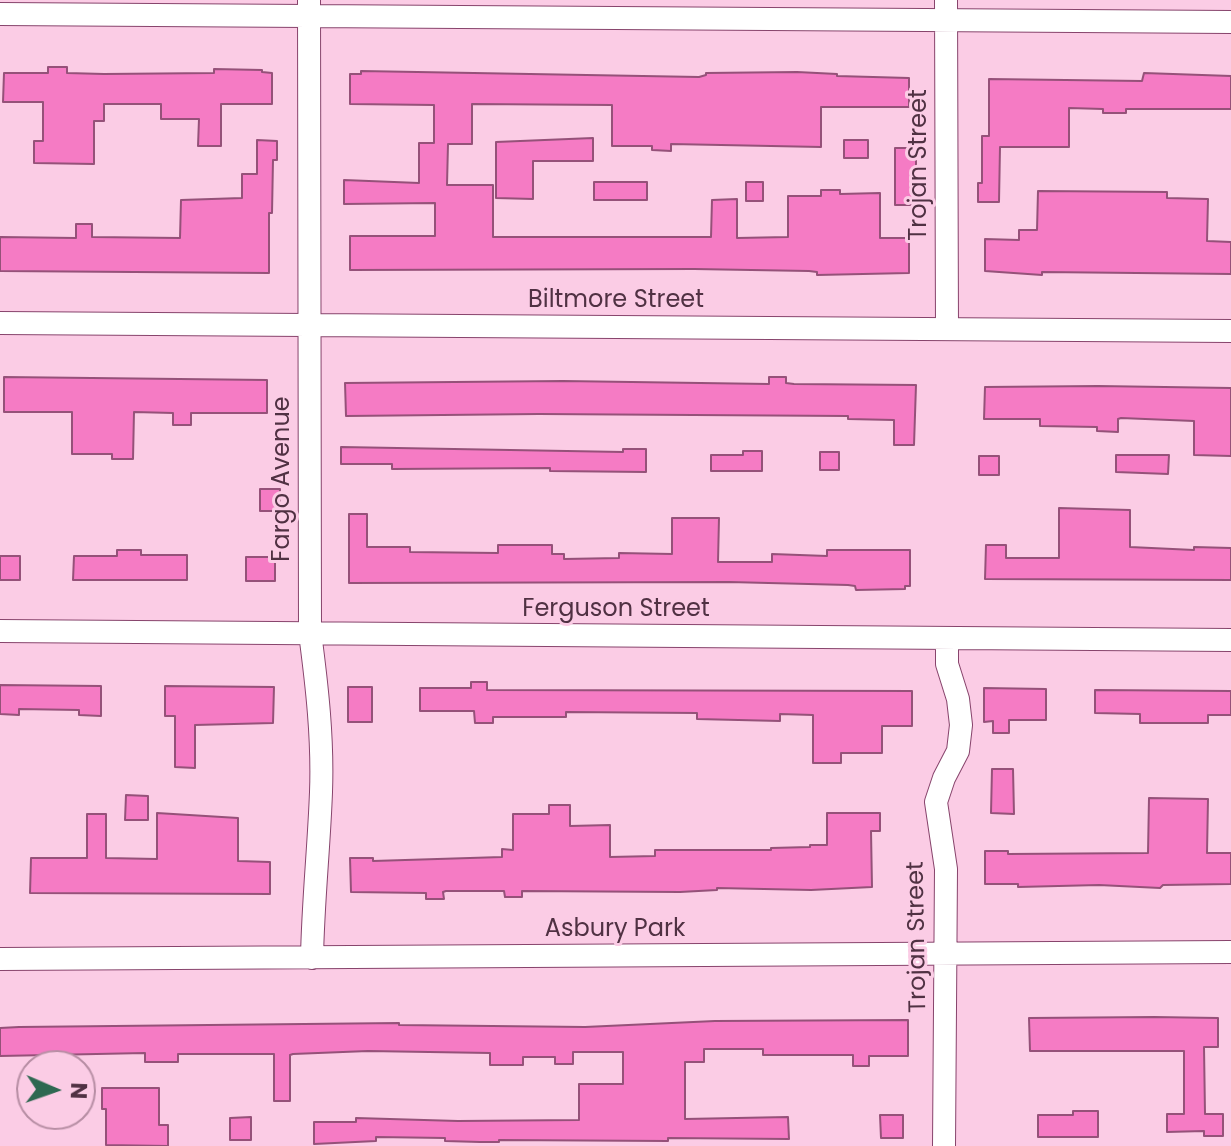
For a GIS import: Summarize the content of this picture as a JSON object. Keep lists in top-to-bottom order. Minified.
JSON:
{"streets":{"street":["Trojan Street","Biltmore Street","Fargo Avenue","Ferguson Street","Asbury Park"]},"crossings":[["Trojan Street","Biltmore Street"],["Trojan Street","Ferguson Street"],["Trojan Street","Asbury Park"],["Biltmore Street","Fargo Avenue"],["Fargo Avenue","Ferguson Street"],["Fargo Avenue","Asbury Park"]],"north":"right"}
